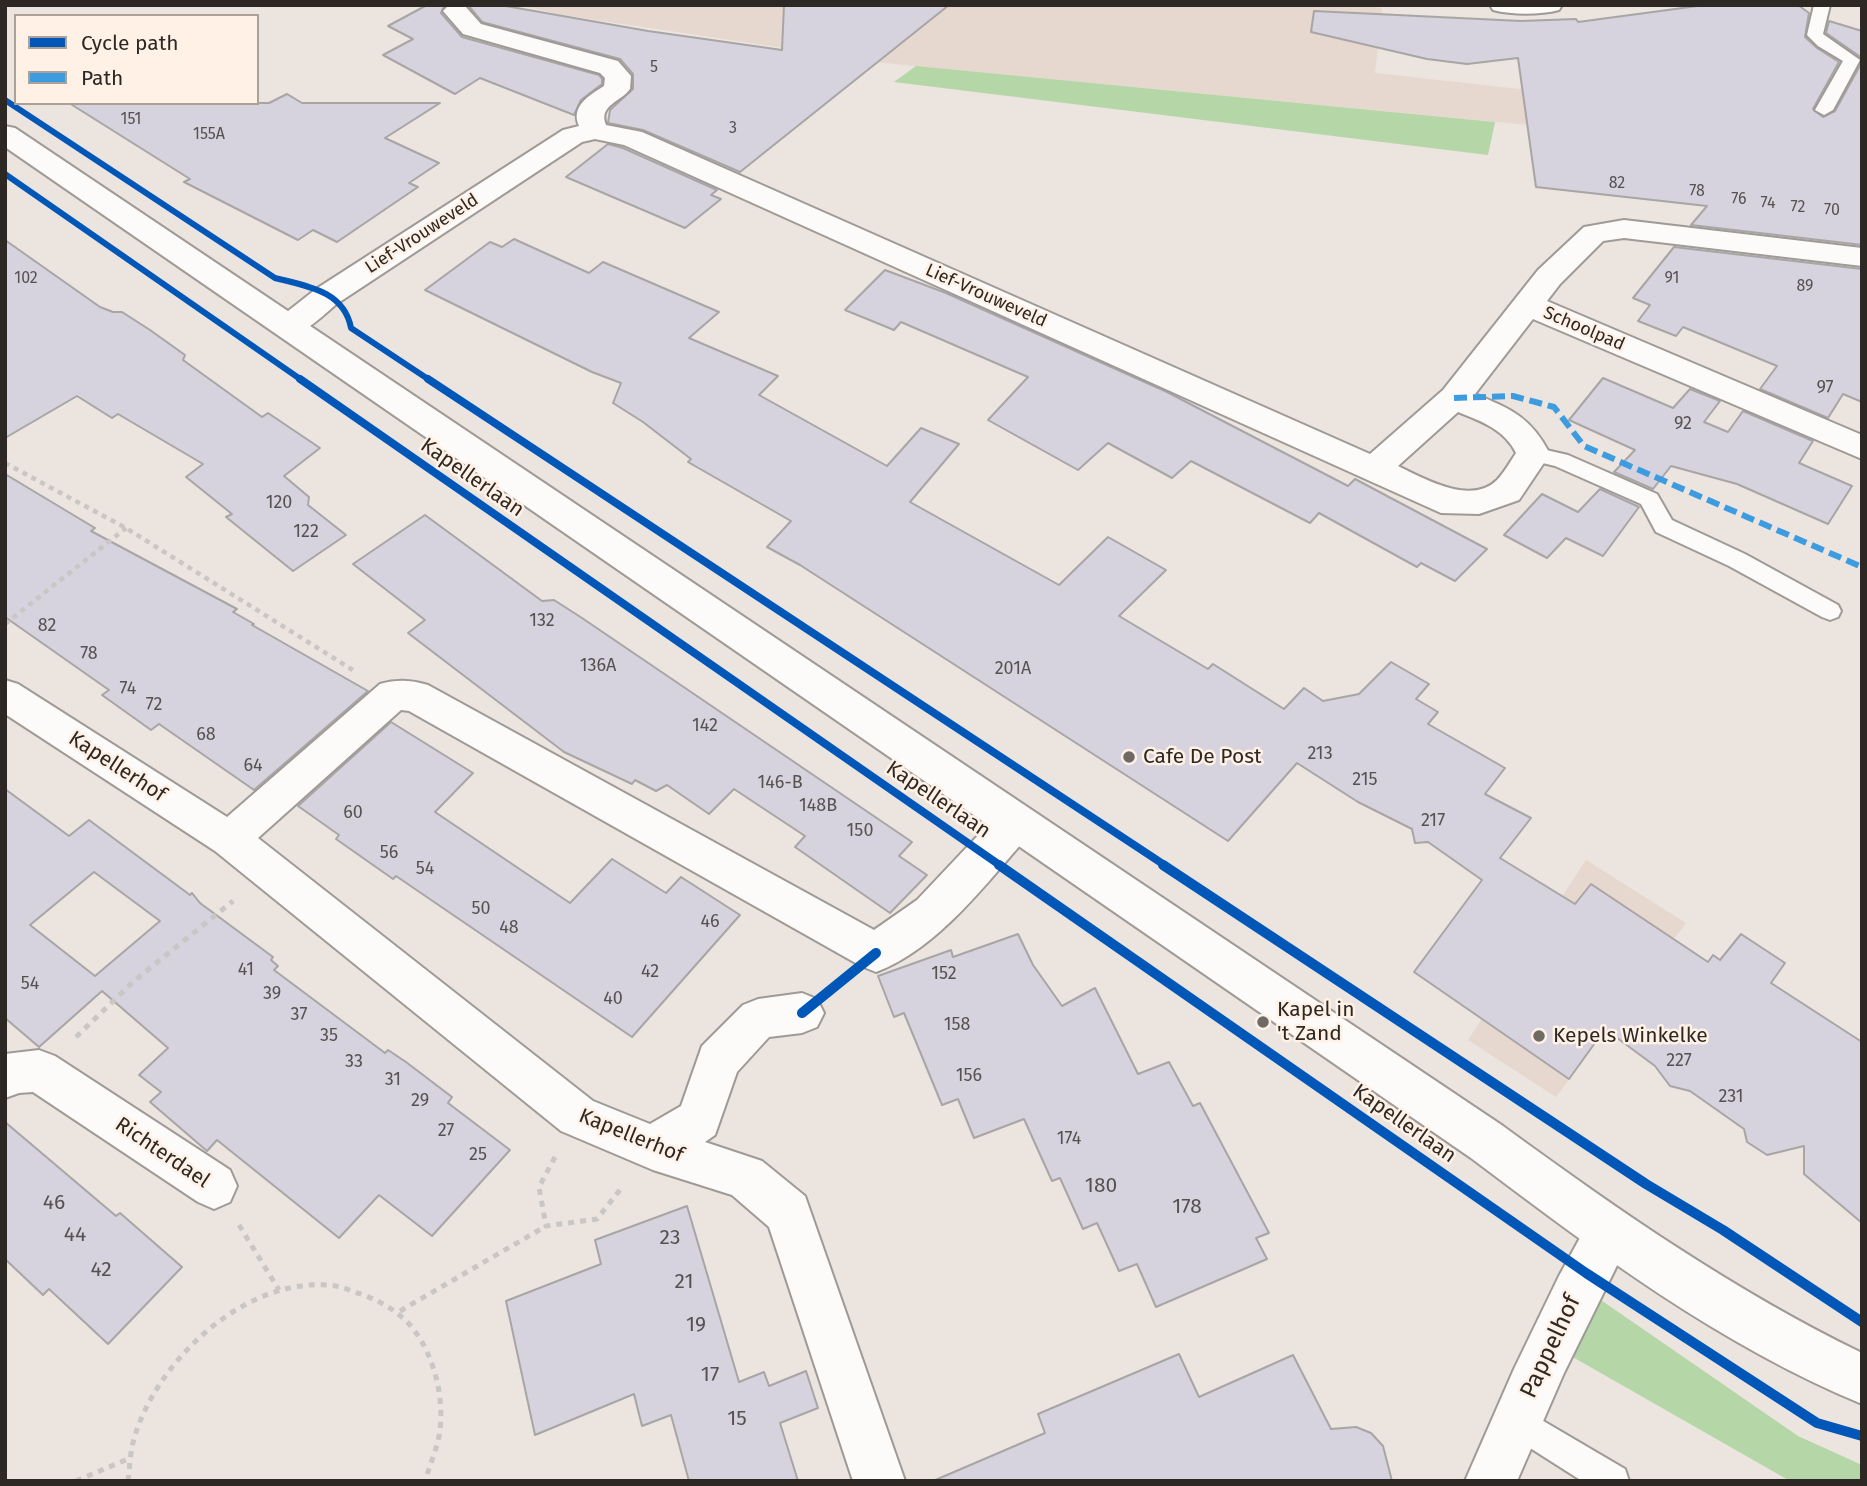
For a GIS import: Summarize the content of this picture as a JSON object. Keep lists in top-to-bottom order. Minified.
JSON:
{"streets":{"street":["Lief-Vrouweveld","Schoolpad","Kapellerlaan","Kapellerhof","Richterdael","Pappelhof"]},"crossings":[["Lief-Vrouweveld","Kapellerlaan"],["Kapellerlaan","Pappelhof"]],"places":["Cafe De Post","Kapel in 't Zand","Kepels Winkelke"],"house_numbers":["5","151","3","155A","82","78","76","74","72","70","102","91","89","97","92","120","122","132","82","78","136A","201A","74","72","142","68","213","64","215","146-B","148B","60","217","150","56","54","50","46","48","41","42","152","54","39","40","37","158","35","227","33","156","31","231","29","27","174","25","180","46","178","44","23","42","21","19","17","15"],"legend":["Cycle path","Path"]}
